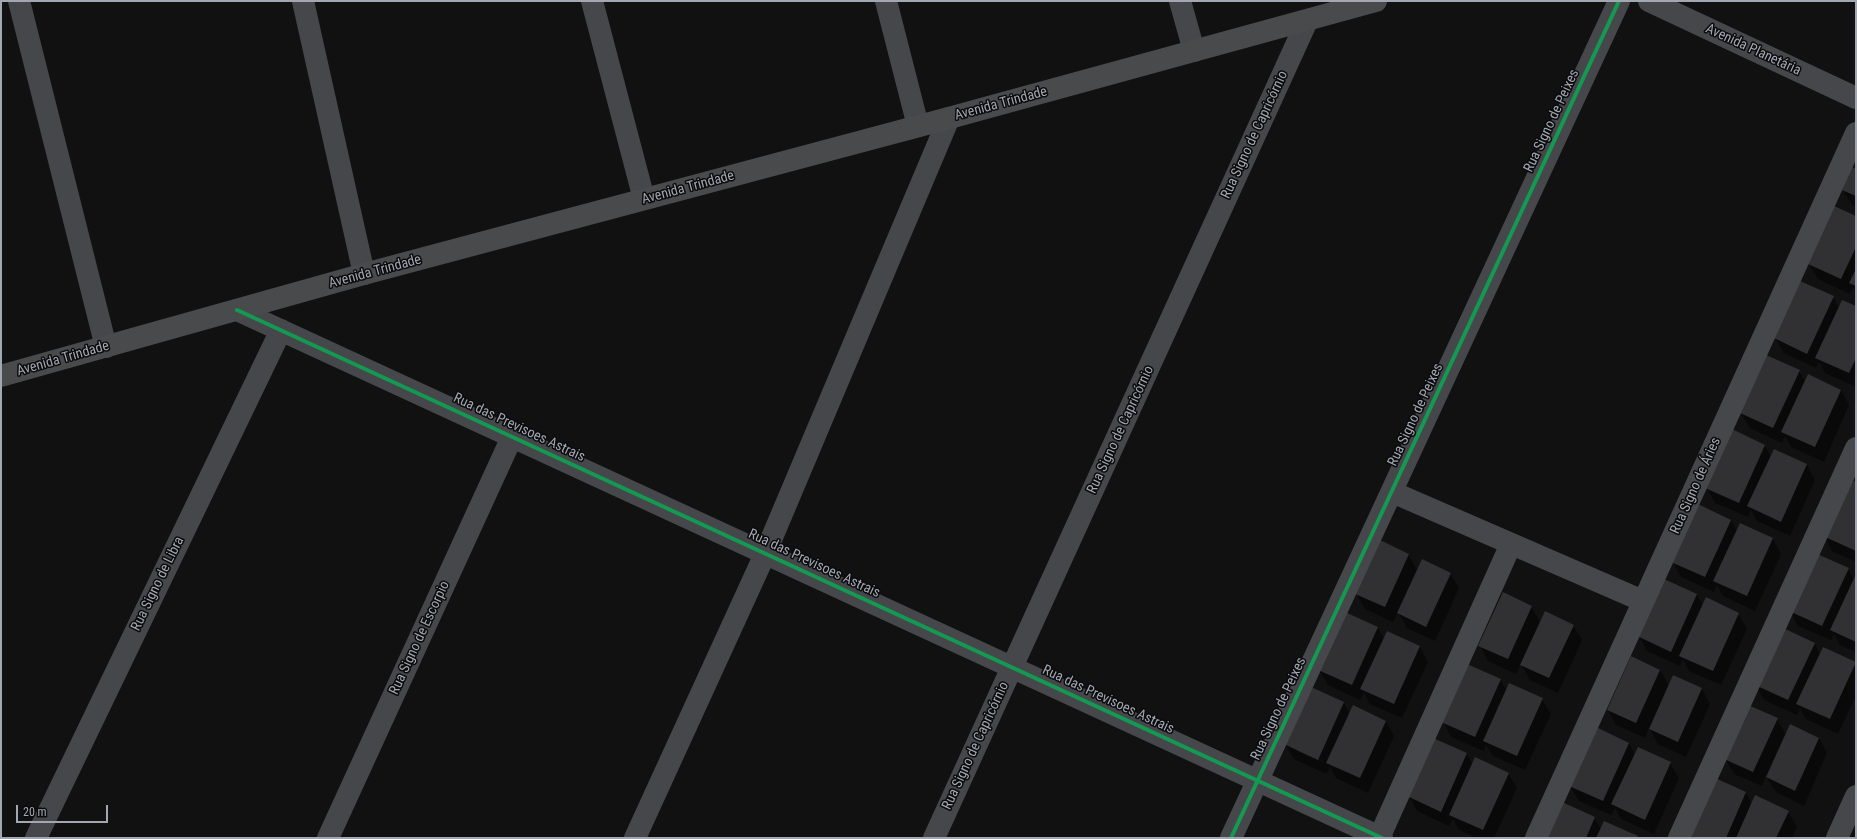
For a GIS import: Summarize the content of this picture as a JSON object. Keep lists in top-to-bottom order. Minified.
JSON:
{"streets":{"main road":["Avenida Trindade"],"street":["Avenida Planetária","Rua Signo de Peixes","Rua Signo de Capricórnio","Rua das Previsoes Astrais","Rua Signo de Áries","Rua Signo de Libra","Rua Signo de Escorpio"]},"crossings":[["Avenida Trindade","Rua Signo de Capricórnio"],["Avenida Trindade","Rua das Previsoes Astrais"],["Rua Signo de Peixes","Rua das Previsoes Astrais"],["Rua Signo de Capricórnio","Rua das Previsoes Astrais"],["Rua das Previsoes Astrais","Rua Signo de Libra"],["Rua das Previsoes Astrais","Rua Signo de Escorpio"]],"scale_bar":"20 m"}
